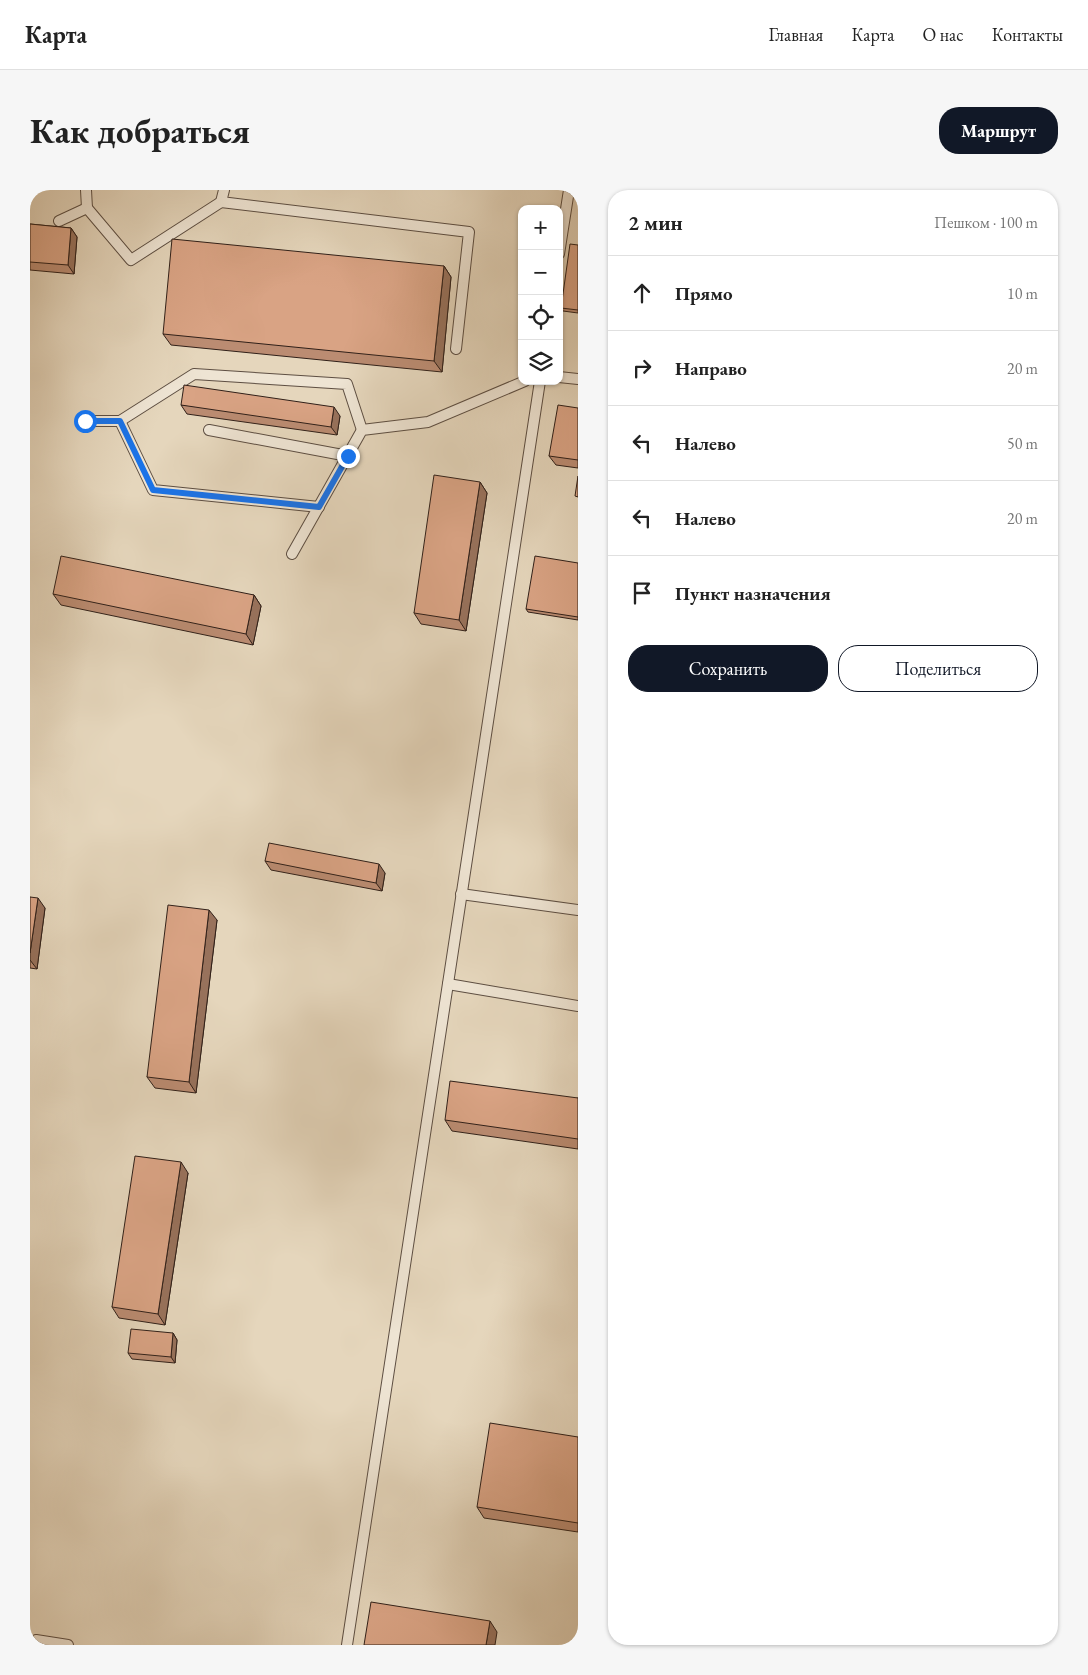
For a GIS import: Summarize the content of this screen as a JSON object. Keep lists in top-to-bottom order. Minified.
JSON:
{"page":{"header":"Карта","nav":["Главная","Карта","О нас","Контакты"],"buttons":["Маршрут",["Сохранить","Поделиться"]],"title":"Как добраться","heading":["2 мин","Пешком · 100 m"],"map_buttons":["+","−"],"list":[["Прямо","10 m"],["Направо","20 m"],["Налево","50 m"],["Налево","20 m"],"Пункт назначения"]}}
